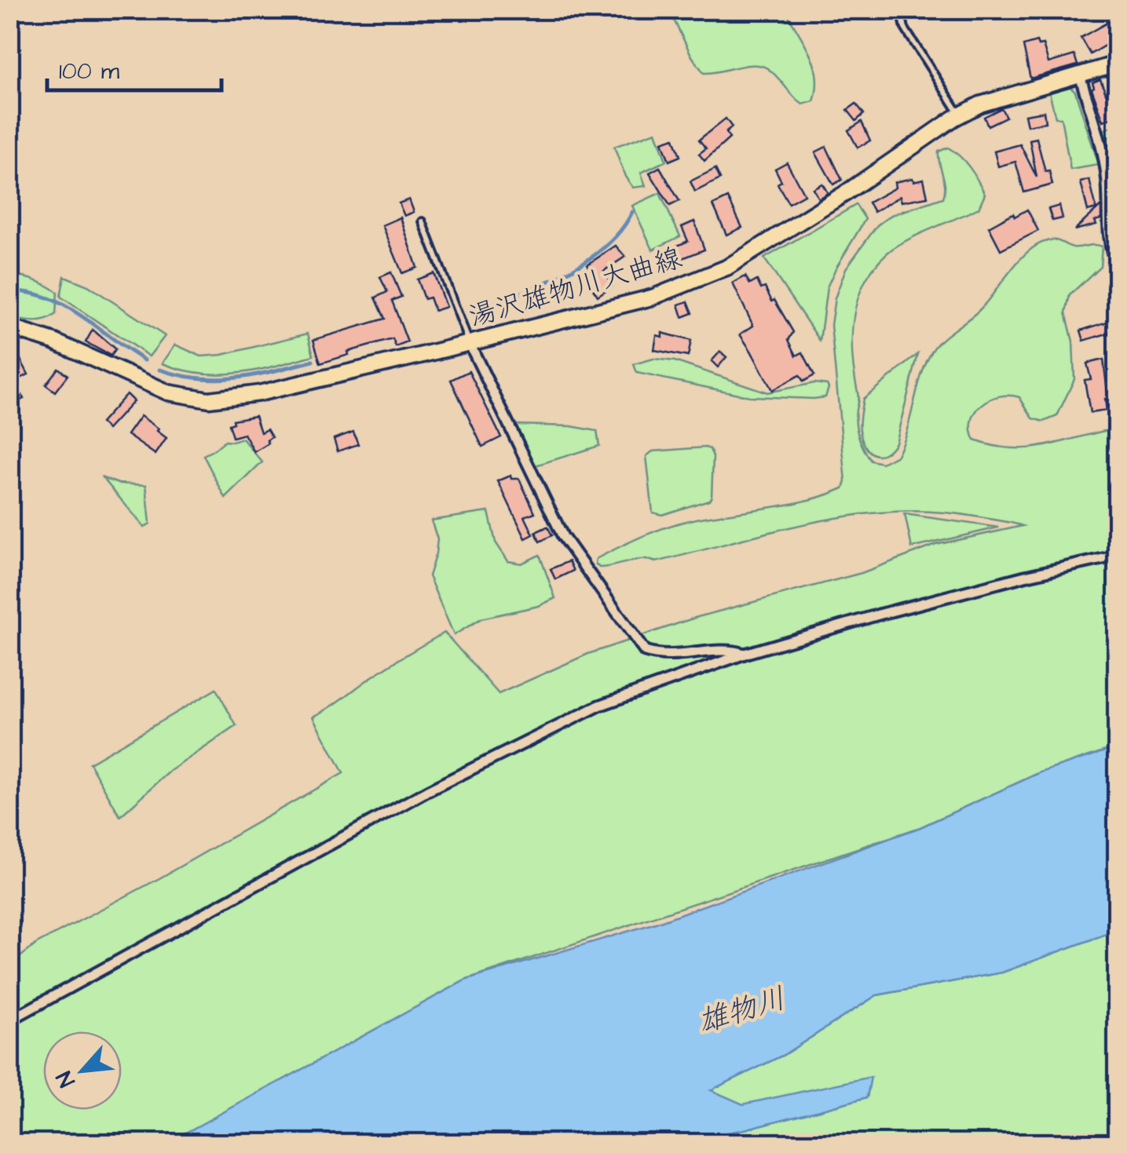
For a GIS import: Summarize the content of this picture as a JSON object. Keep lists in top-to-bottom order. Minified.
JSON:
{"streets":{"main road":["湯沢雄物川大曲線"]},"water":["雄物川"],"scale_bar":"100 m","north":"bottom left"}
